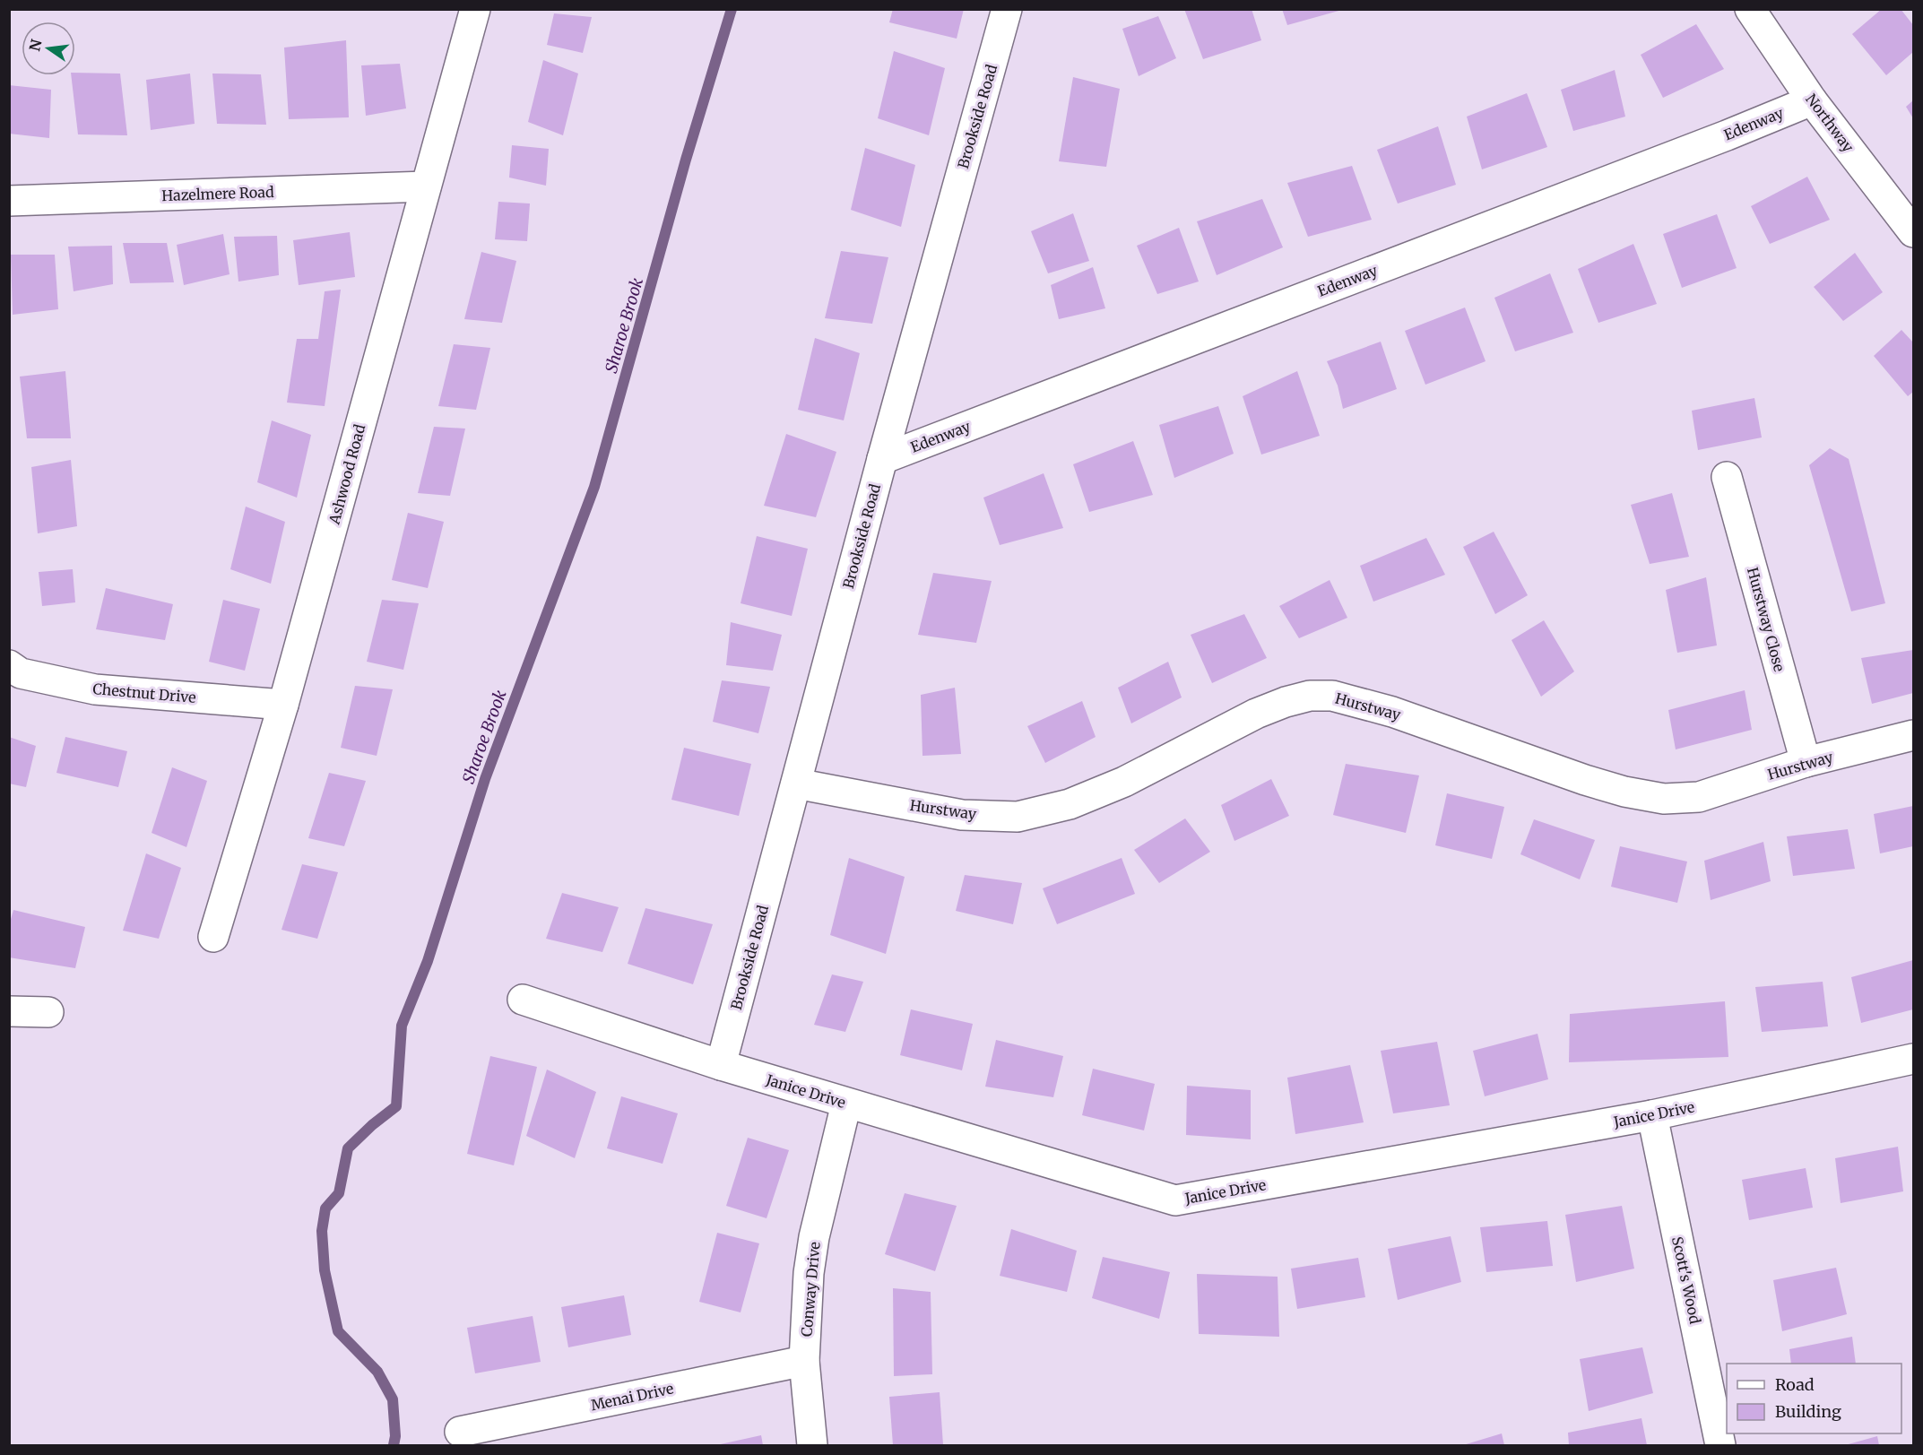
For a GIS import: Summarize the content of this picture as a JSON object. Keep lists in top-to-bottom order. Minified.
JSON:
{"streets":{"street":["Brookside Road","Northway","Edenway","Hazelmere Road","Ashwood Road","Hurstway Close","Chestnut Drive","Hurstway","Janice Drive","Scott's Wood","Conway Drive","Menai Drive"]},"crossings":[["Brookside Road","Edenway"],["Brookside Road","Hurstway"],["Brookside Road","Janice Drive"],["Northway","Edenway"],["Hazelmere Road","Ashwood Road"],["Ashwood Road","Chestnut Drive"],["Hurstway Close","Hurstway"],["Janice Drive","Scott's Wood"],["Janice Drive","Conway Drive"],["Conway Drive","Menai Drive"]],"water":["Sharoe Brook"],"legend":["Road","Building"],"north":"left"}
